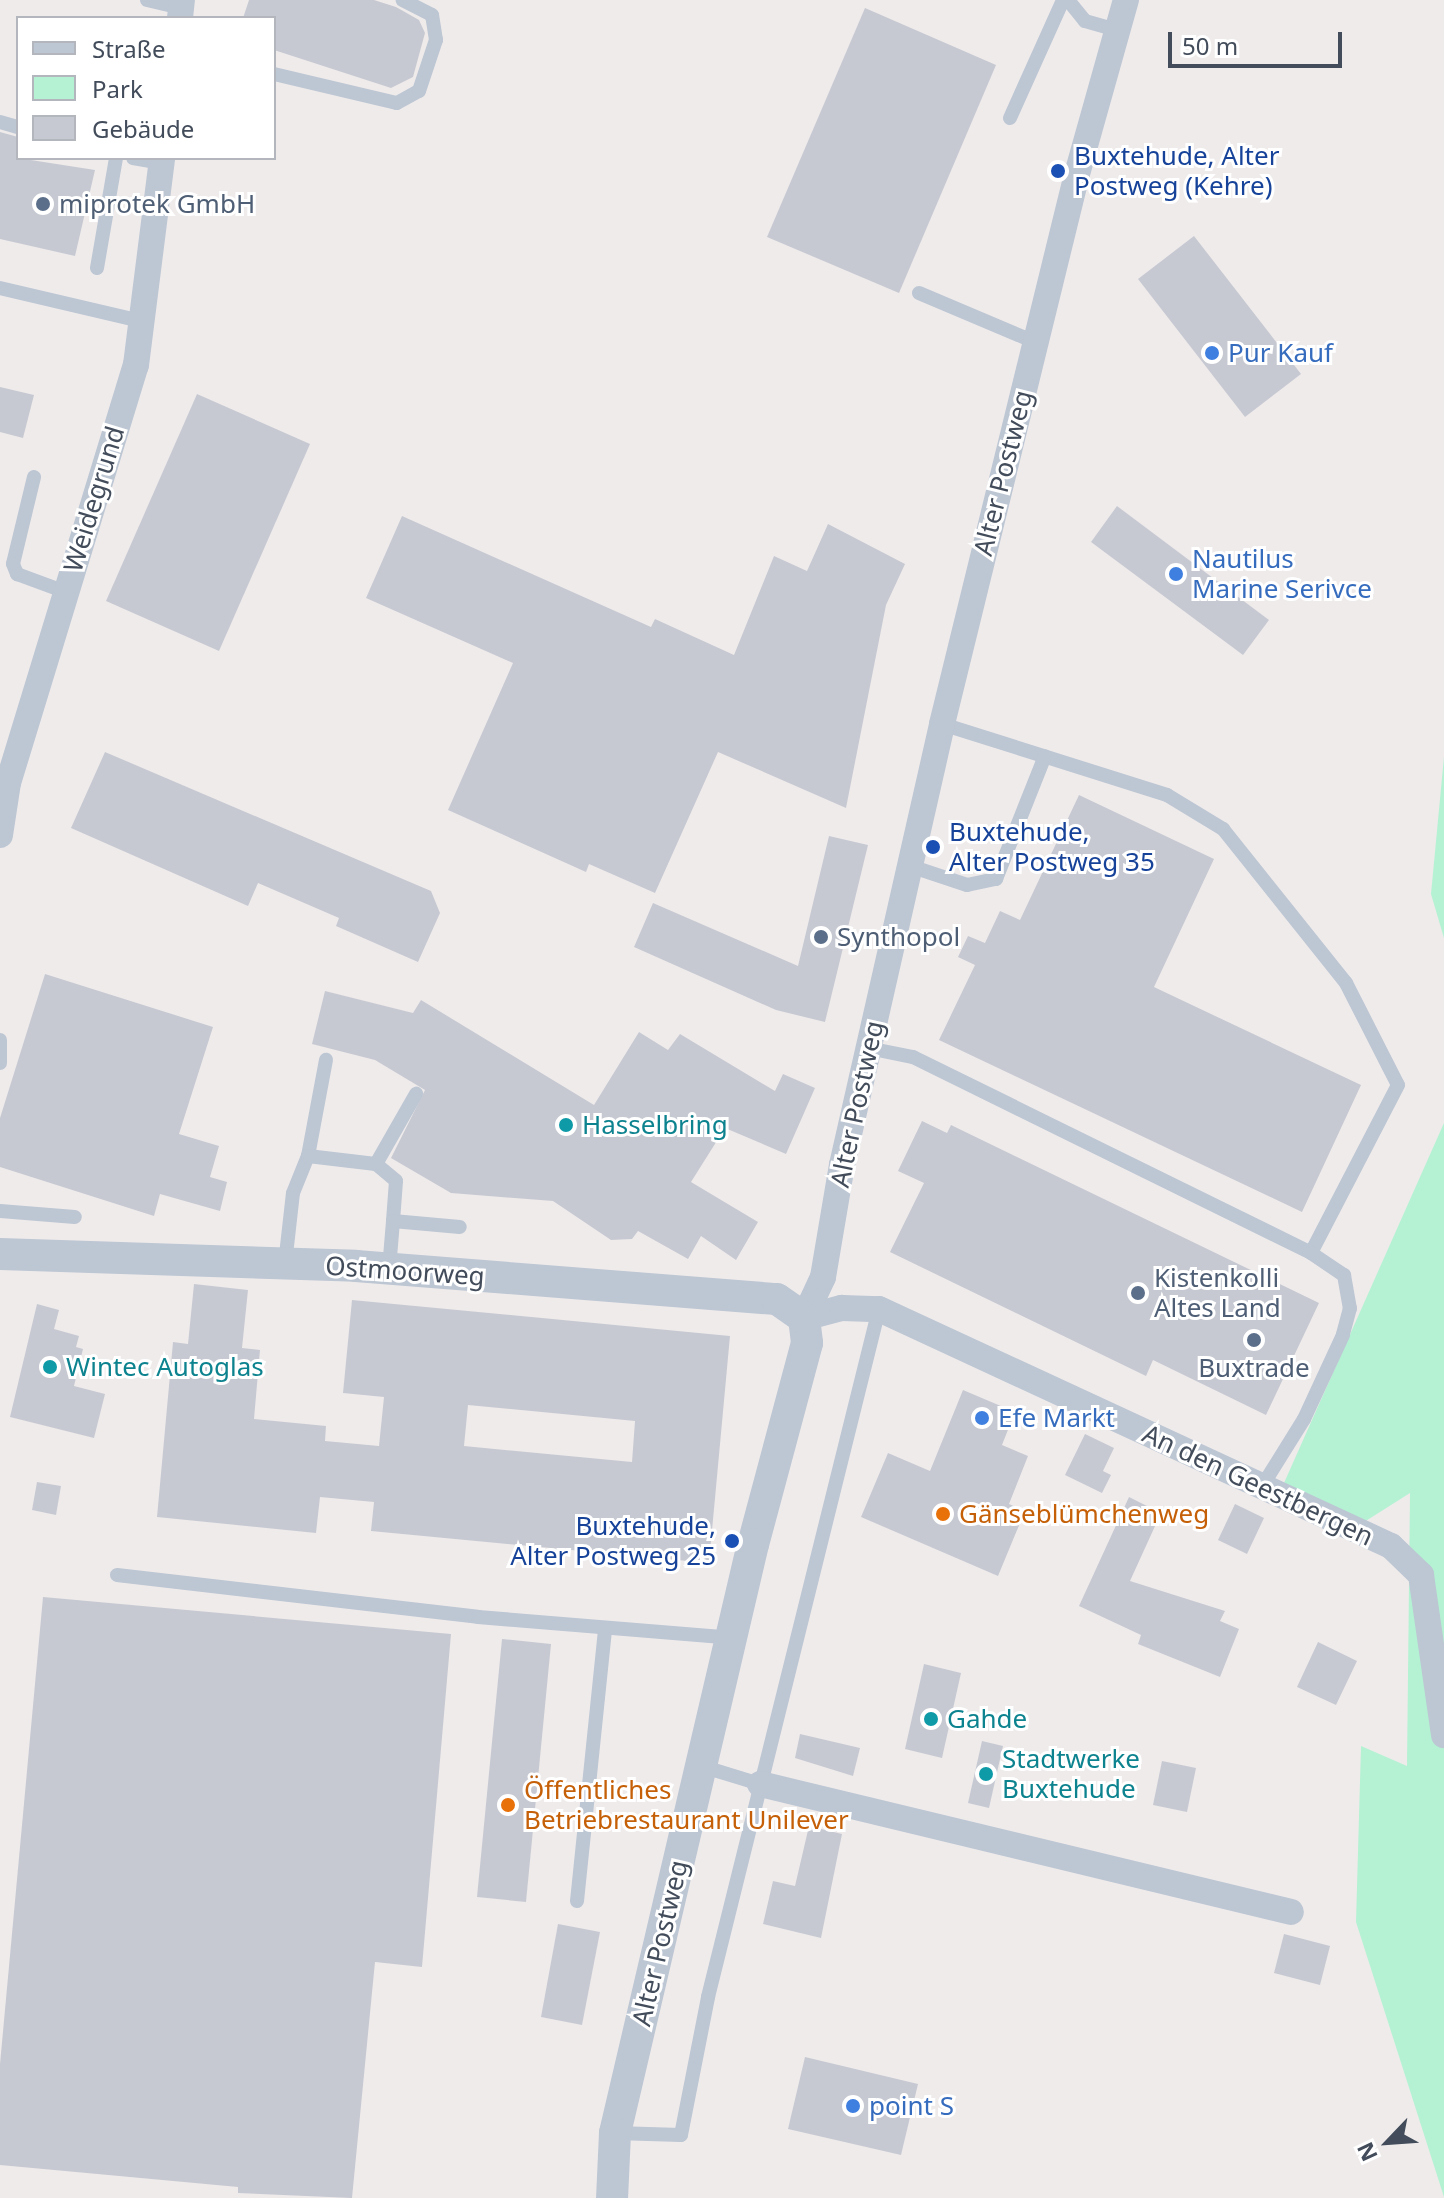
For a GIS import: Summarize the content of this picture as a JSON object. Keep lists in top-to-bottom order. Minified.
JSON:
{"streets":{"street":["Alter Postweg","Weidegrund","Ostmoorweg","An den Geestbergen"]},"crossings":[["Alter Postweg","Ostmoorweg"],["Alter Postweg","An den Geestbergen"],["Ostmoorweg","An den Geestbergen"]],"places":["Buxtehude, Alter Postweg (Kehre)","miprotek GmbH","Pur Kauf","Nautilus Marine Serivce","Buxtehude, Alter Postweg 35","Synthopol","Hasselbring","Kistenkolli Altes Land","Buxtrade","Wintec Autoglas","Efe Markt","Gänseblümchenweg","Buxtehude, Alter Postweg 25","Gahde","Stadtwerke Buxtehude","Öffentliches Betriebrestaurant Unilever","point S"],"legend":["Straße","Park","Gebäude"],"scale_bar":"50 m","north":"bottom left"}
